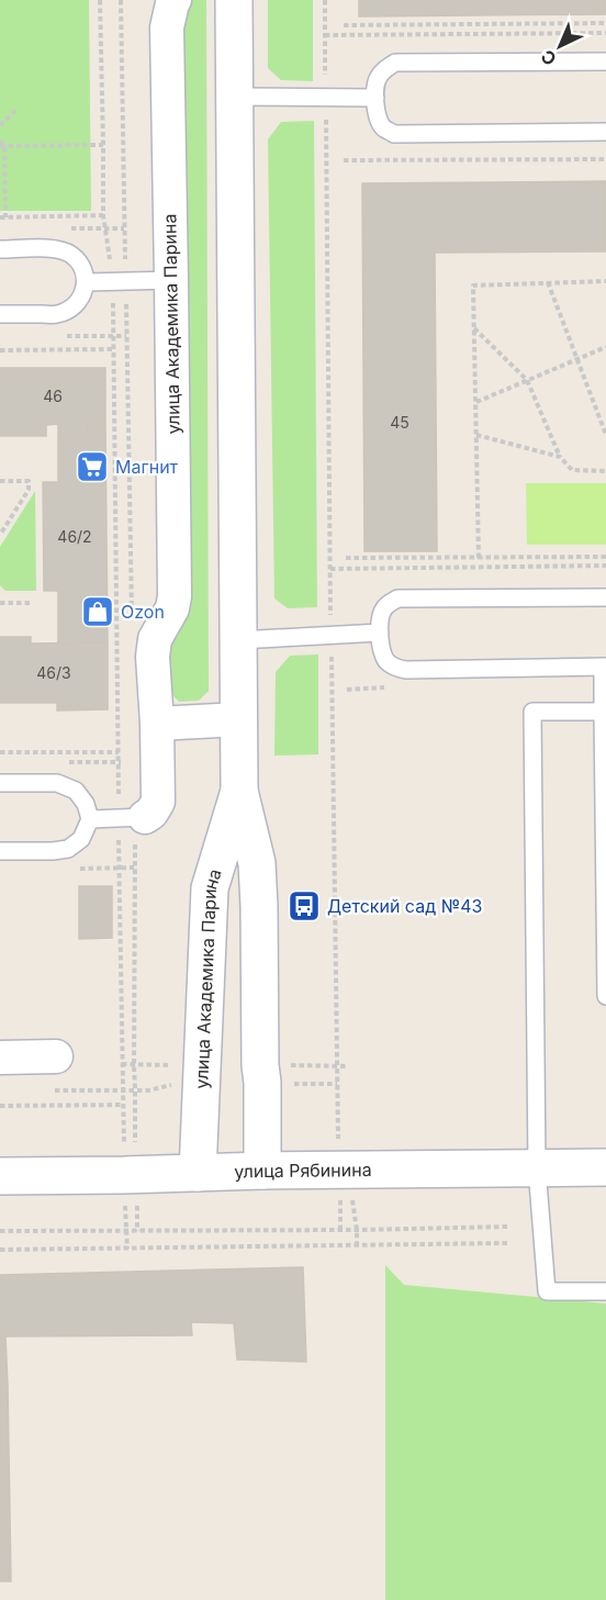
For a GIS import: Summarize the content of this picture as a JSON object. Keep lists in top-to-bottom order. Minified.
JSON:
{"streets":{"street":["улица Академика Парина","улица Рябинина"]},"crossings":[["улица Академика Парина","улица Рябинина"]],"places":{"supermarket":["Магнит"],"shop":["Ozon"],"bus stop":["Детский сад №43"]},"house_numbers":["46","45","46/2","46/3"],"north":"bottom left"}
